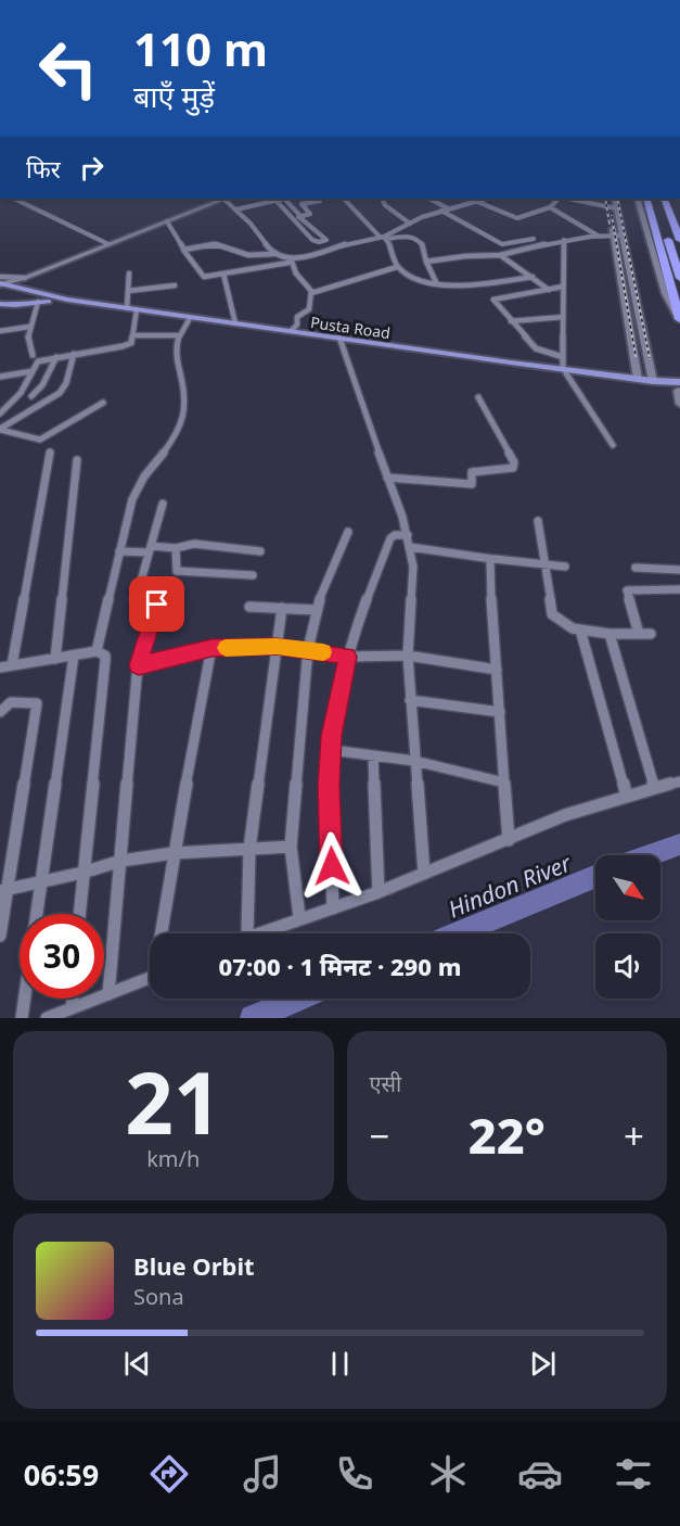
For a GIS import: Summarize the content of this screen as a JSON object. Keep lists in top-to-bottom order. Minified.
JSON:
{"streets":{"main road":["Pusta Road"]},"water":["Hindon River"],"north":"bottom right","page":{"turn":["110 m","बाएँ मुड़ें"],"then":"फिर","limit":"30","trip":"07:00 · 1 मिनट · 290 m","tile":[["21","km/h"],"एसी"],"heat":["−","22°","+"],"song":["Blue Orbit","Sona"],"tabs":"06:59"}}
